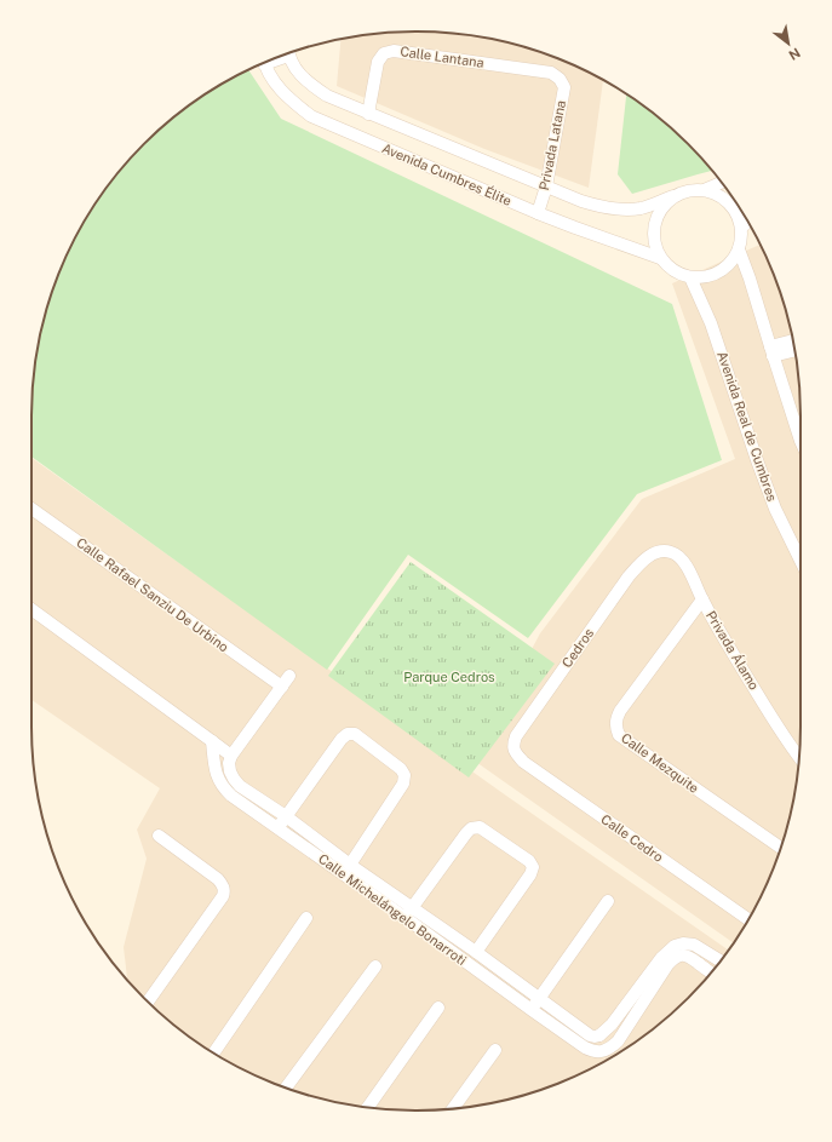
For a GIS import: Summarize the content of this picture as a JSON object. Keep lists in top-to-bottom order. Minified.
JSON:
{"streets":{"street":["Calle Lantana","Privada Latana","Avenida Cumbres Élite","Avenida Real de Cumbres","Calle Rafael Sanziu De Urbino","Cedros","Privada Álamo","Calle Mezquite","Calle Cedro","Calle Michelángelo Bonarroti"]},"crossings":[["Calle Lantana","Privada Latana"],["Calle Lantana","Avenida Cumbres Élite"],["Privada Latana","Avenida Cumbres Élite"],["Avenida Cumbres Élite","Avenida Real de Cumbres"],["Cedros","Privada Álamo"],["Cedros","Calle Cedro"],["Privada Álamo","Calle Mezquite"]],"parks":["Parque Cedros"],"north":"bottom right"}
